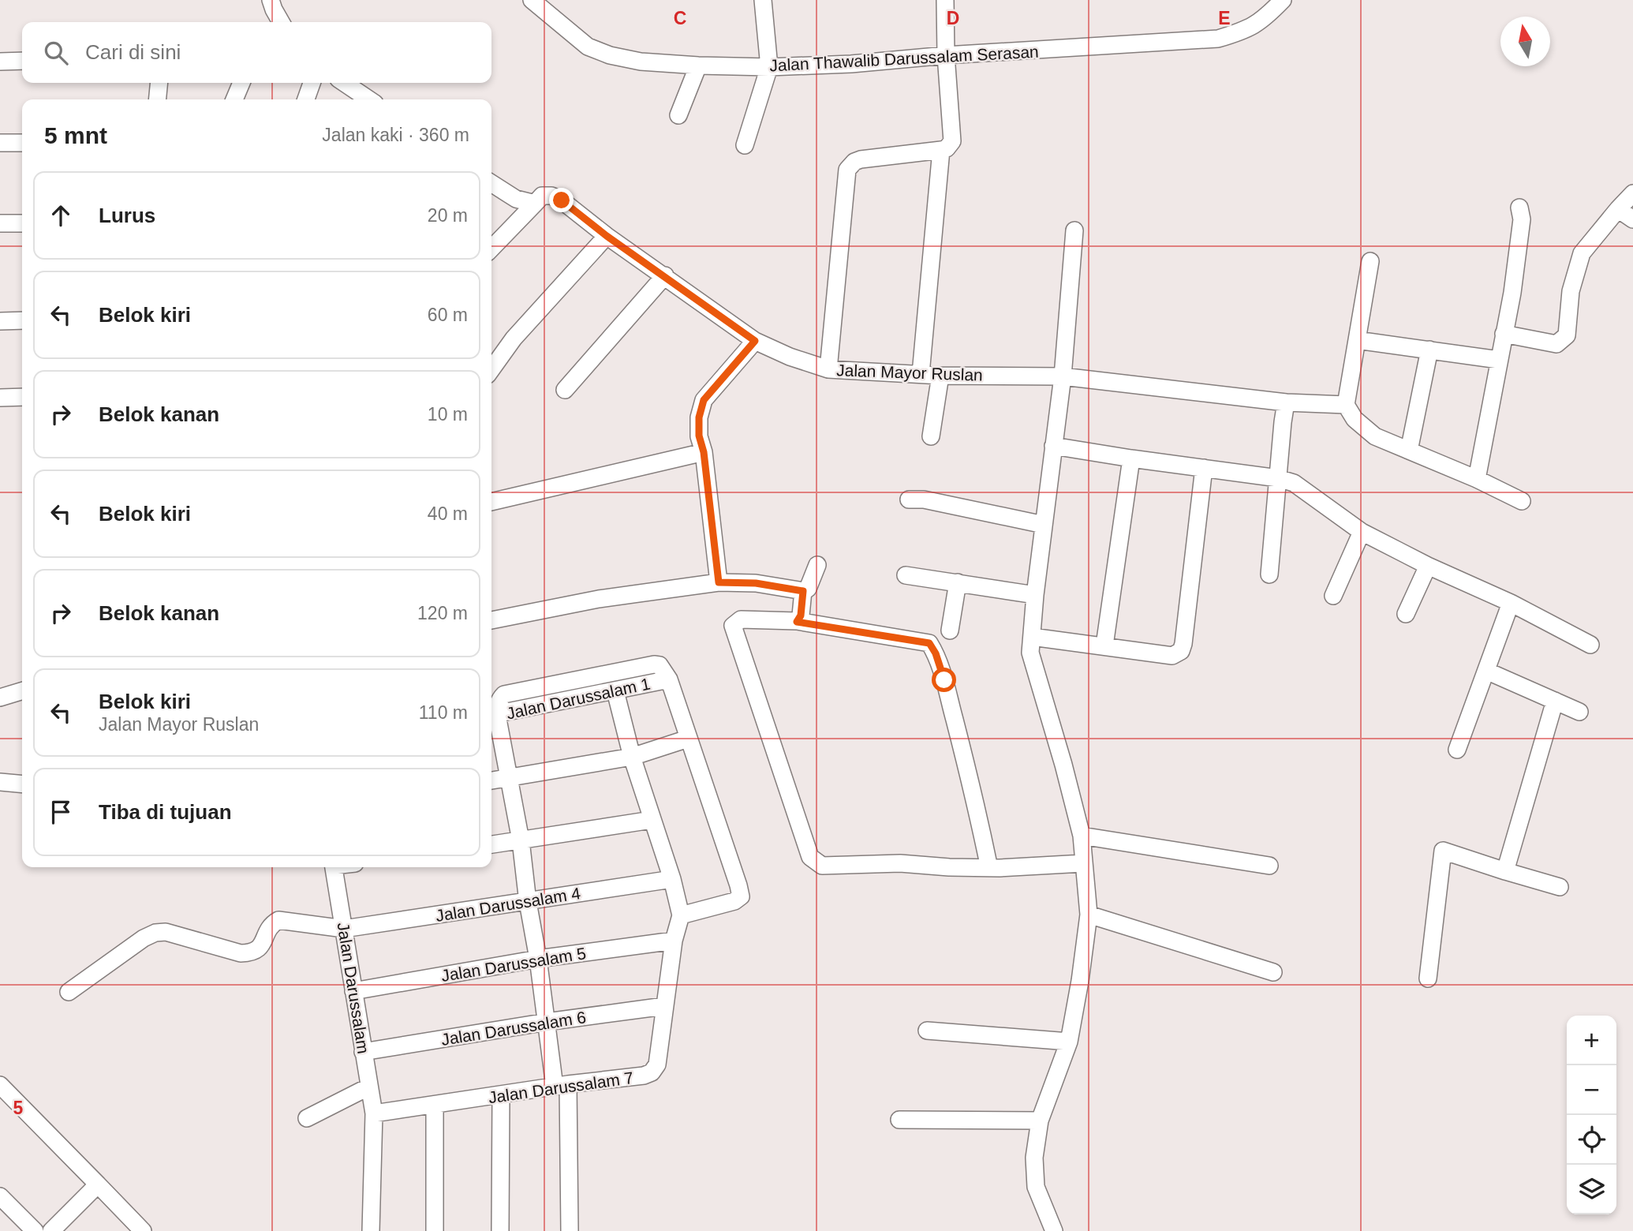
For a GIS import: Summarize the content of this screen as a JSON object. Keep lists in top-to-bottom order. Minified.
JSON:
{"streets":{"street":["Jalan Thawalib Darussalam Serasan","Jalan Mayor Ruslan","Jalan Darussalam 1","Jalan Darussalam 4","Jalan Darussalam 5","Jalan Darussalam","Jalan Darussalam 6","Jalan Darussalam 7"]},"crossings":[["Jalan Darussalam 1","Jalan Darussalam 7"],["Jalan Darussalam 4","Jalan Darussalam"],["Jalan Darussalam 4","Jalan Darussalam 7"],["Jalan Darussalam 5","Jalan Darussalam"],["Jalan Darussalam 5","Jalan Darussalam 7"],["Jalan Darussalam","Jalan Darussalam 6"],["Jalan Darussalam","Jalan Darussalam 7"],["Jalan Darussalam 6","Jalan Darussalam 7"]],"north":"top","page":{"search":"Cari di sini","heading":["5 mnt","Jalan kaki · 360 m"],"list":[["Lurus","20 m"],["Belok kiri","60 m"],["Belok kanan","10 m"],["Belok kiri","40 m"],["Belok kanan","120 m"],["Belok kiri","Jalan Mayor Ruslan","110 m"],"Tiba di tujuan"],"map_buttons":["+","−"]},"grid":{"columns":["C","D","E"],"rows":["5"]}}
